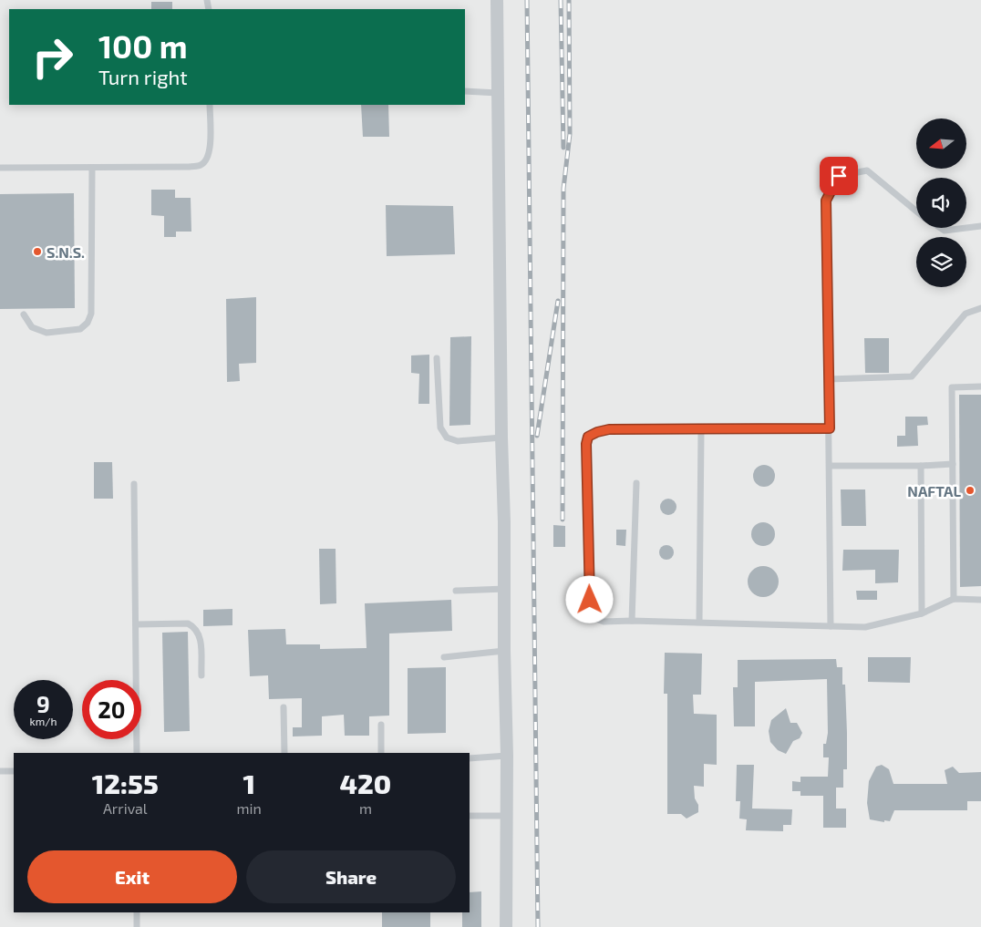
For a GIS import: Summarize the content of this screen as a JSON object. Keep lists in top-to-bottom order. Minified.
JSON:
{"places":["S.N.S.","NAFTAL"],"north":"left","page":{"turn":["100 m","Turn right"],"speed":"9 km/h","limit":"20","eta":["12:55","Arrival","1","min","420","m"],"buttons":["Exit","Share"]}}
